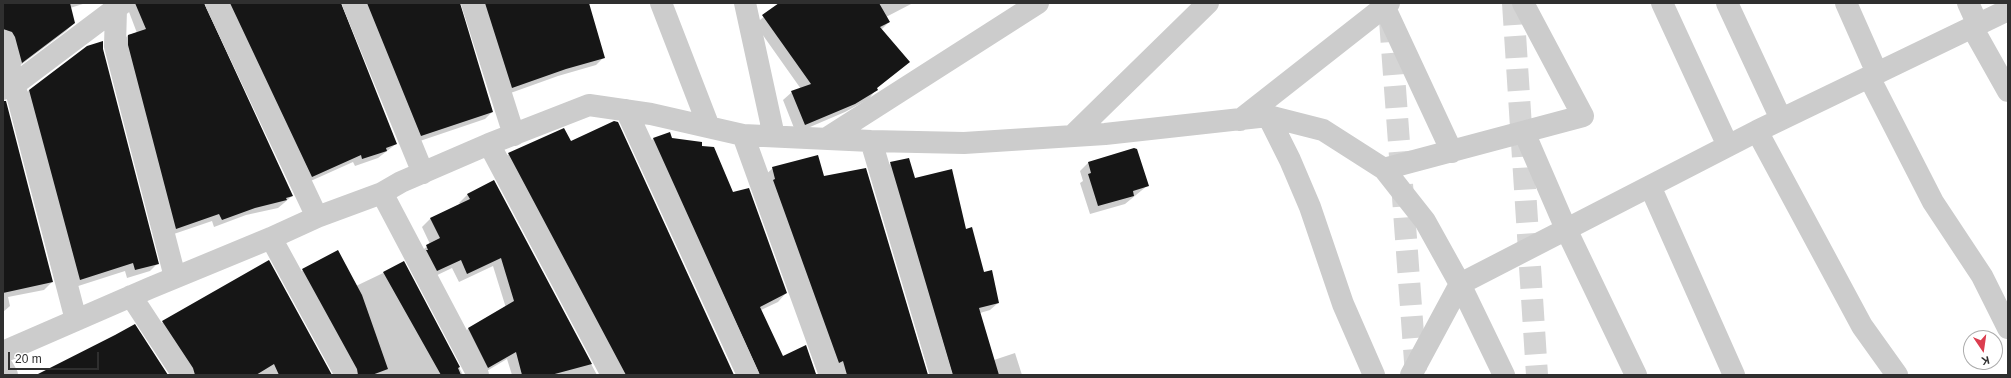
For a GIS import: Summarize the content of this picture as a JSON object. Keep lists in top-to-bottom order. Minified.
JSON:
{"scale_bar":"20 m","north":"bottom"}
